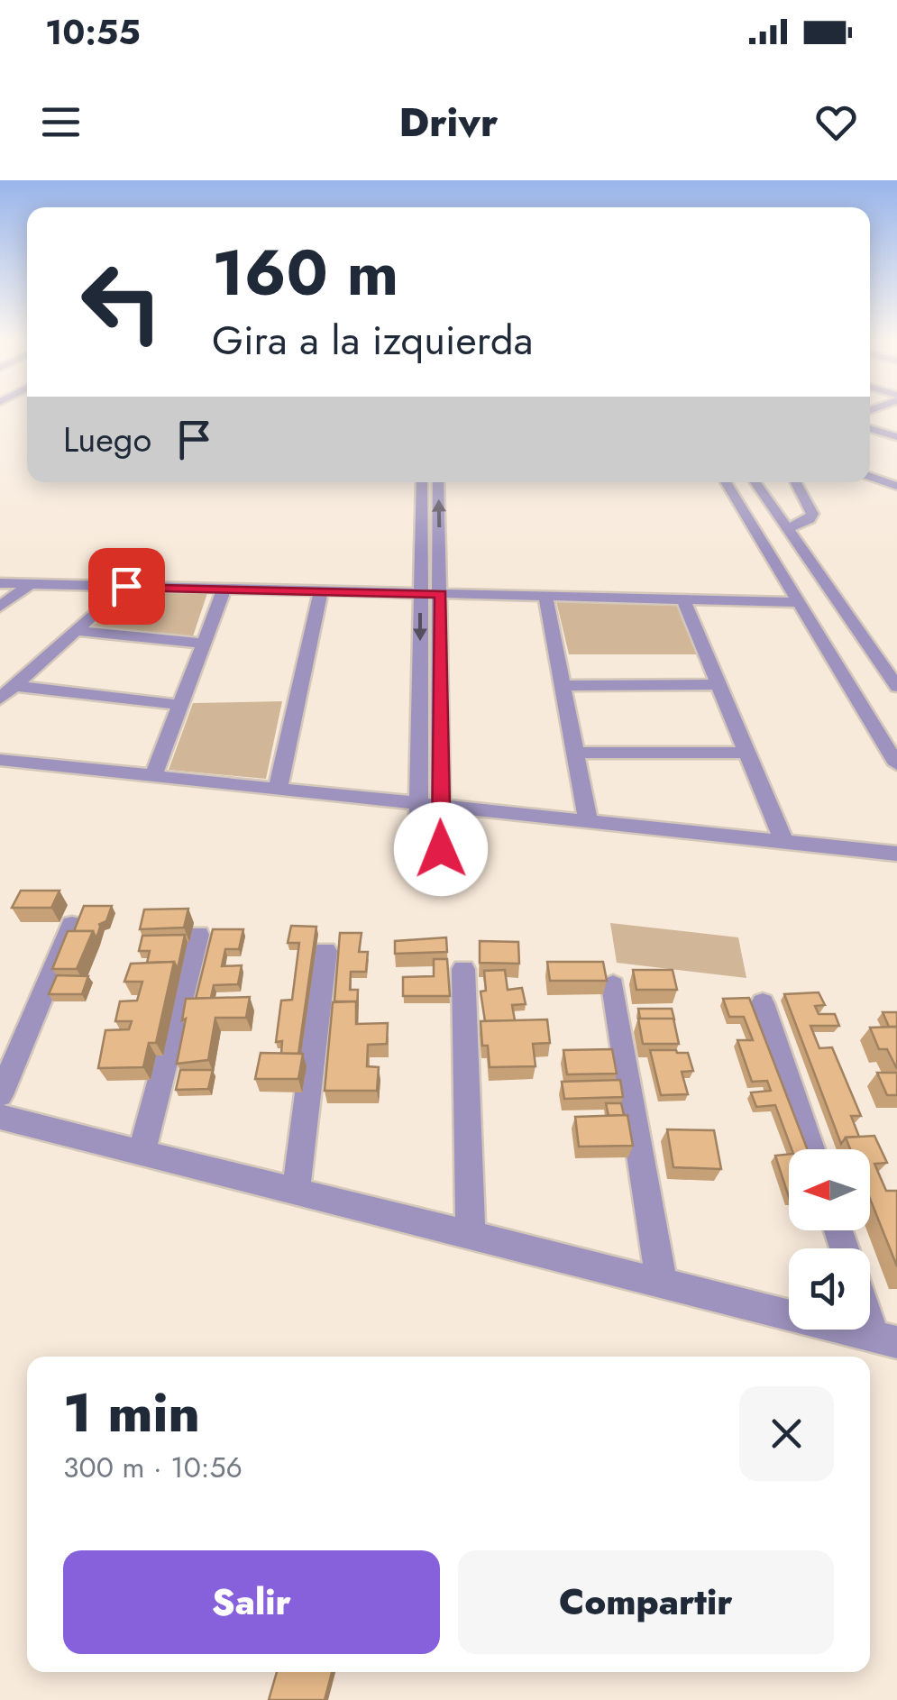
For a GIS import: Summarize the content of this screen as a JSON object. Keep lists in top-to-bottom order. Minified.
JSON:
{"north":"left","page":{"status":"10:55","header":"Drivr","turn":["160 m","Gira a la izquierda"],"then":"Luego","heading":["1 min","300 m · 10:56"],"buttons":["Salir","Compartir"]}}
